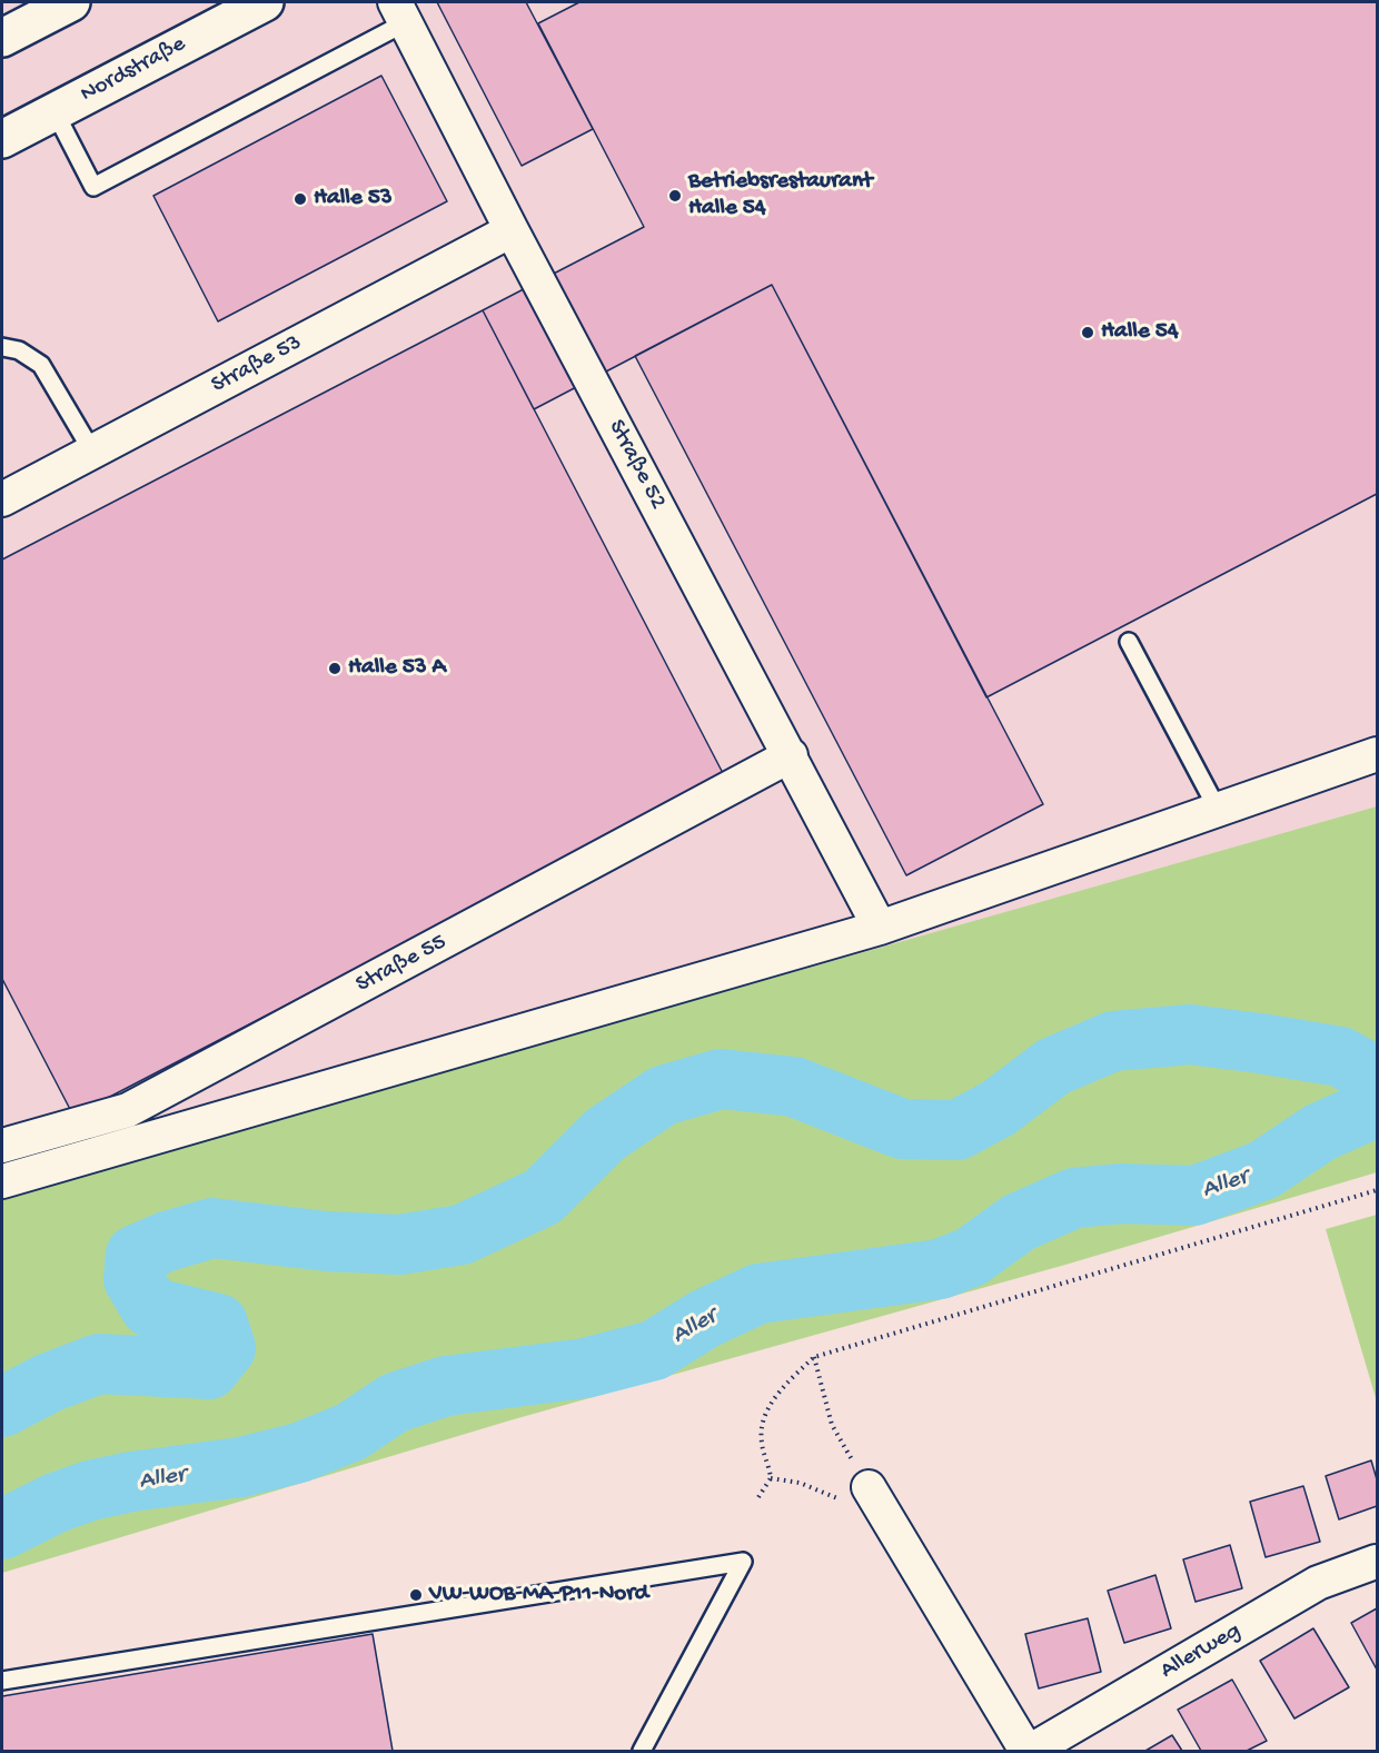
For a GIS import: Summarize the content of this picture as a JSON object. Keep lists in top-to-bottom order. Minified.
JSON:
{"streets":{"street":["Nordstraße","Straße 53","Straße 52","Straße 55","Allerweg"]},"crossings":[["Straße 53","Straße 52"],["Straße 52","Straße 55"]],"water":["Aller"],"places":["Betriebsrestaurant Halle 54","Halle 53","Halle 54","Halle 53 A","VW-WOB-MA-P11-Nord"]}
